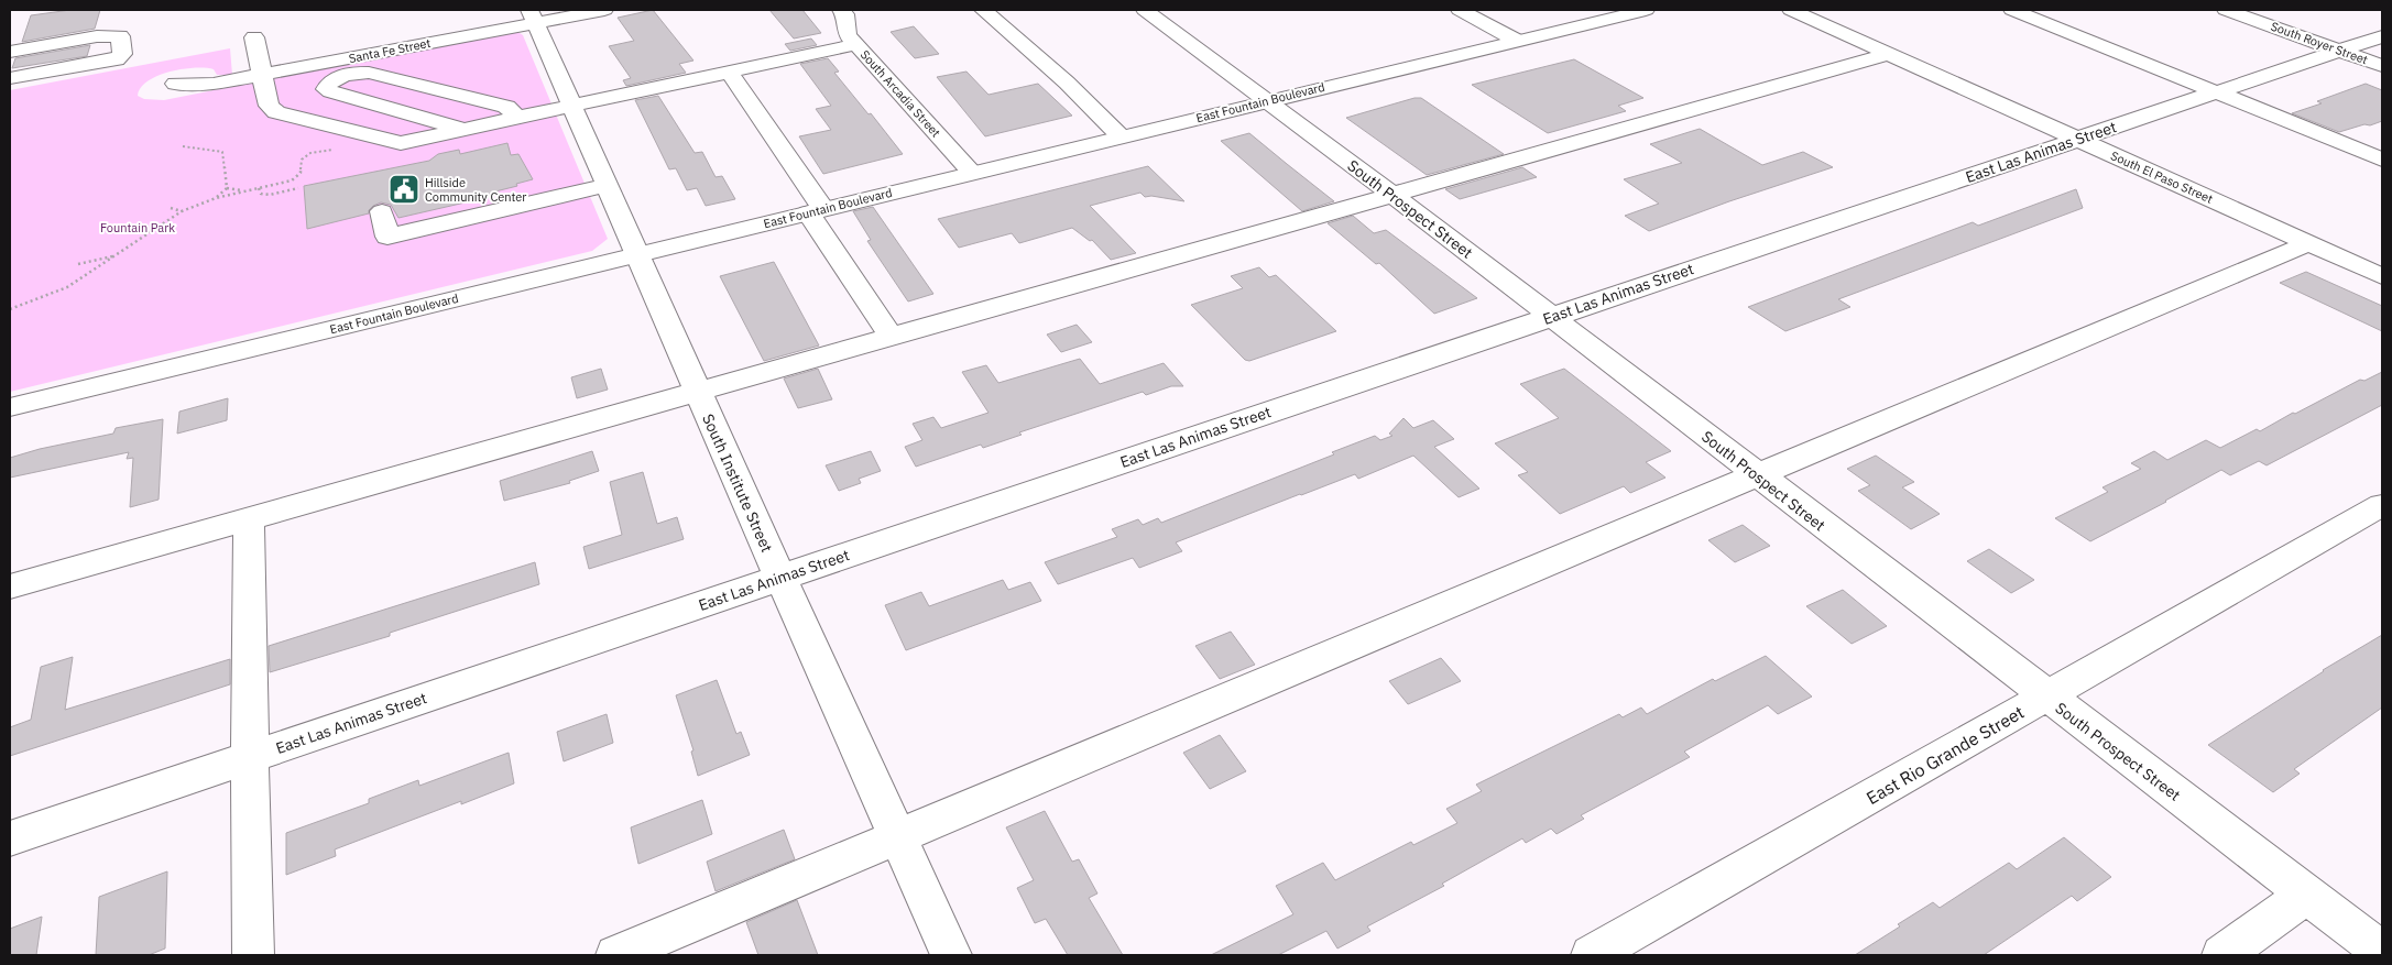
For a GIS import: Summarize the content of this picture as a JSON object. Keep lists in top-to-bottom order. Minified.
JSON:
{"streets":{"street":["South Royer Street","Santa Fe Street","South Arcadia Street","East Fountain Boulevard","East Las Animas Street","South El Paso Street","South Prospect Street","South Institute Street","East Rio Grande Street"]},"crossings":[["South Royer Street","East Las Animas Street"],["Santa Fe Street","South Institute Street"],["South Arcadia Street","East Fountain Boulevard"],["East Fountain Boulevard","South Prospect Street"],["East Fountain Boulevard","South Institute Street"],["East Las Animas Street","South El Paso Street"],["East Las Animas Street","South Prospect Street"],["East Las Animas Street","South Institute Street"],["South Prospect Street","East Rio Grande Street"]],"parks":["Fountain Park"],"places":{"public building":["Hillside Community Center"]}}
